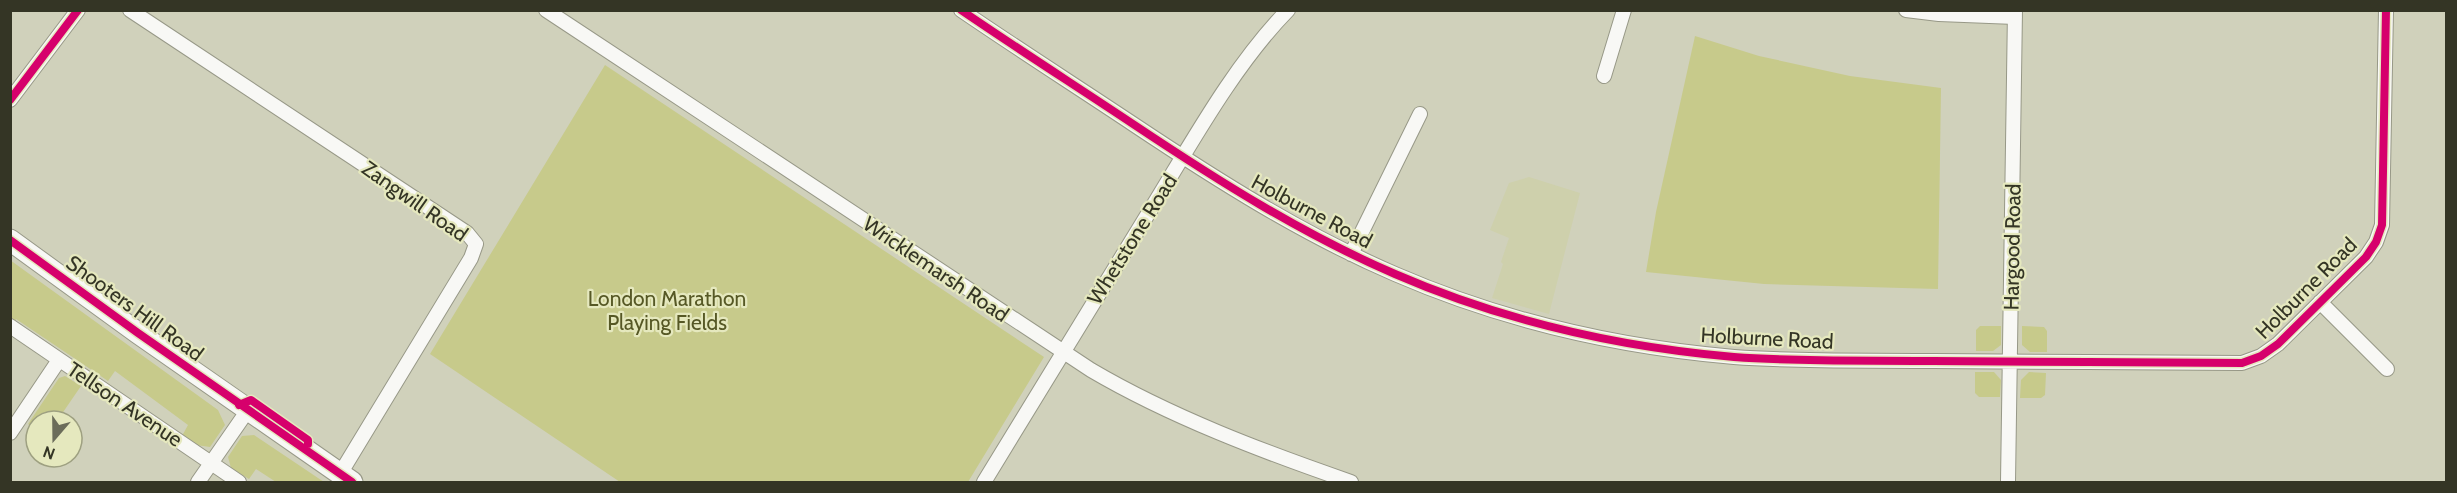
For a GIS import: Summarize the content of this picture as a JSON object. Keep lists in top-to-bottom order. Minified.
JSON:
{"streets":{"main road":["Shooters Hill Road"],"street":["Zangwill Road","Holburne Road","Whetstone Road","Hargood Road","Wricklemarsh Road","Tellson Avenue"]},"crossings":[["Zangwill Road","Shooters Hill Road"],["Holburne Road","Whetstone Road"],["Holburne Road","Hargood Road"],["Whetstone Road","Wricklemarsh Road"]],"parks":["London Marathon Playing Fields"],"north":"bottom"}
